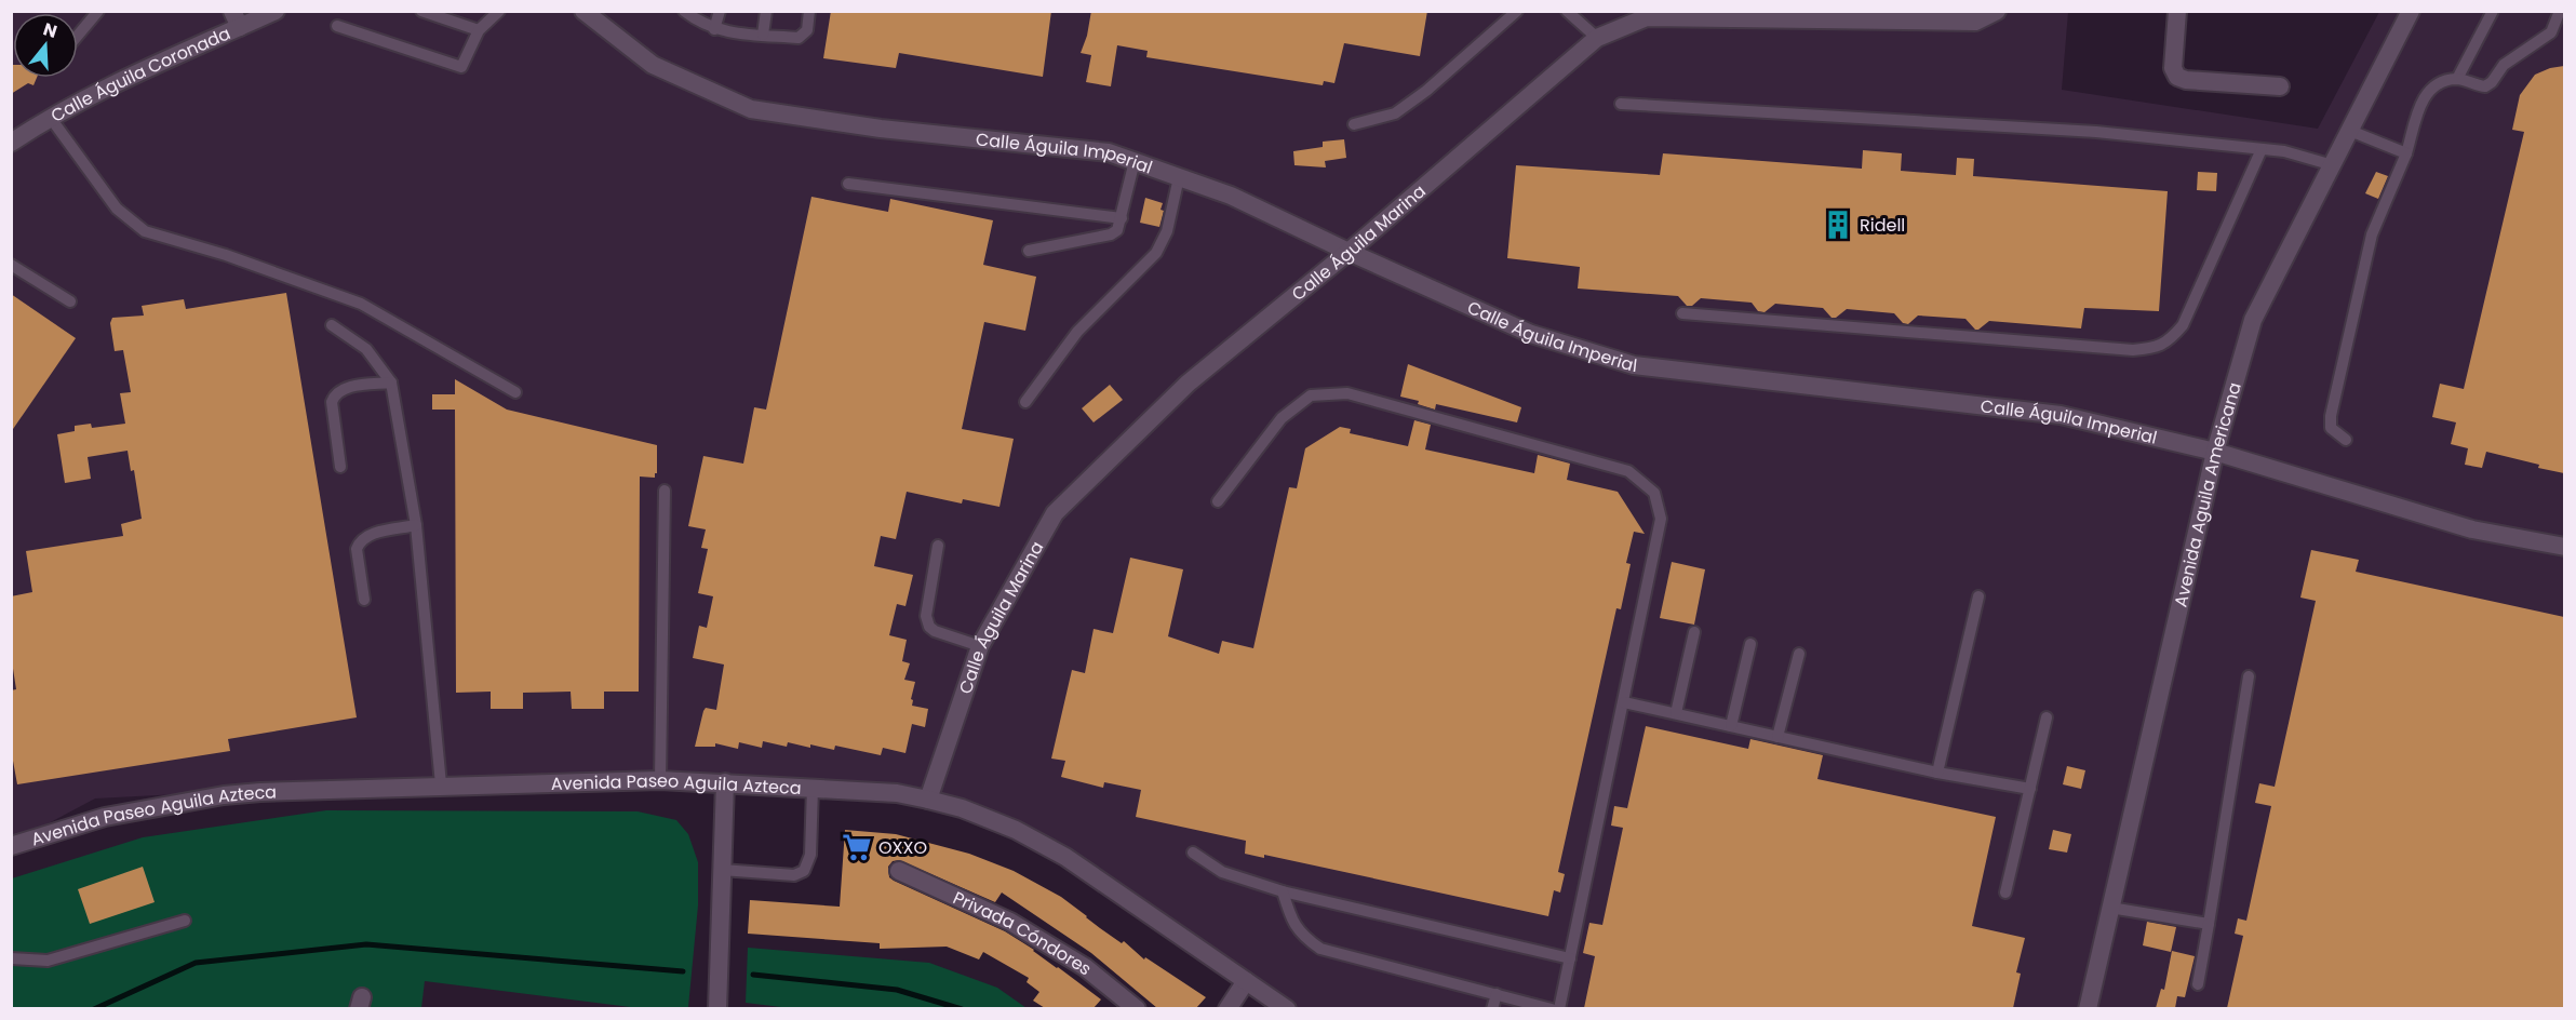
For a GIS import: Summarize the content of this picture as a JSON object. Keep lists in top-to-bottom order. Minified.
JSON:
{"streets":{"street":["Calle Águila Coronada","Calle Águila Imperial","Calle Águila Marina","Avenida Aguila Americana","Avenida Paseo Aguila Azteca","Privada Cóndores"]},"crossings":[["Calle Águila Imperial","Calle Águila Marina"],["Calle Águila Imperial","Avenida Aguila Americana"],["Calle Águila Marina","Avenida Paseo Aguila Azteca"]],"places":{"building":["Ridell"],"supermarket":["OXXO"]},"north":"top"}
